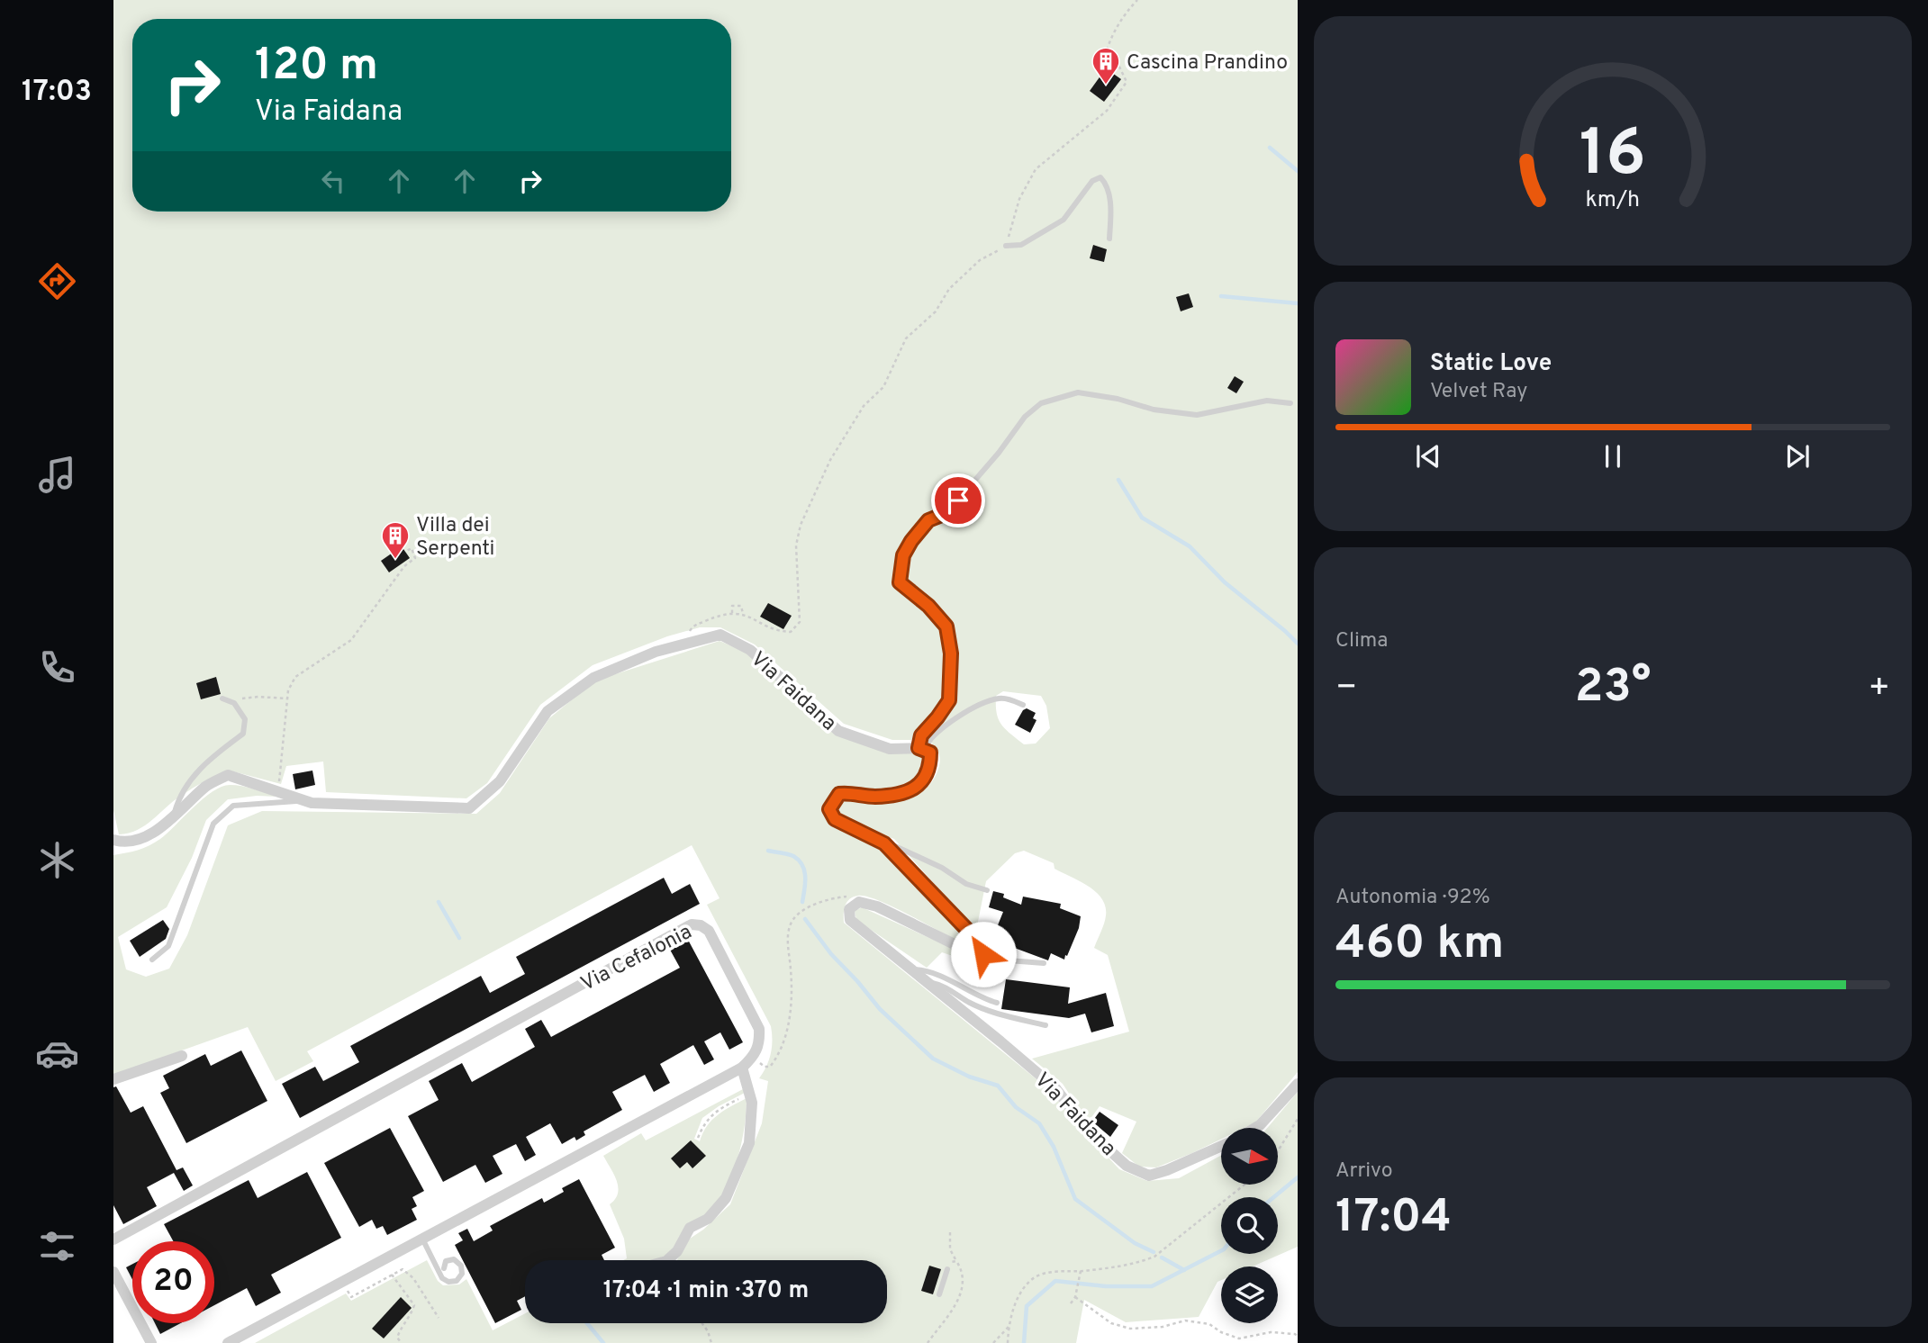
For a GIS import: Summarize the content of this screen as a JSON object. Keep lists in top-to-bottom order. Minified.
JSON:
{"streets":{"street":["Via Faidana","Via Cefalonia"]},"places":{"building":["Cascina Prandino","Villa dei Serpenti"]},"north":"right","page":{"tabs":"17:03","turn":["120 m","Via Faidana"],"song":["Static Love","Velvet Ray"],"tile":["Clima",["Autonomia · 92%","460 km"],["Arrivo","17:04"]],"heat":["−","23°","+"],"limit":"20","trip":"17:04 · 1 min · 370 m","gauge":["16","km/h"]}}
